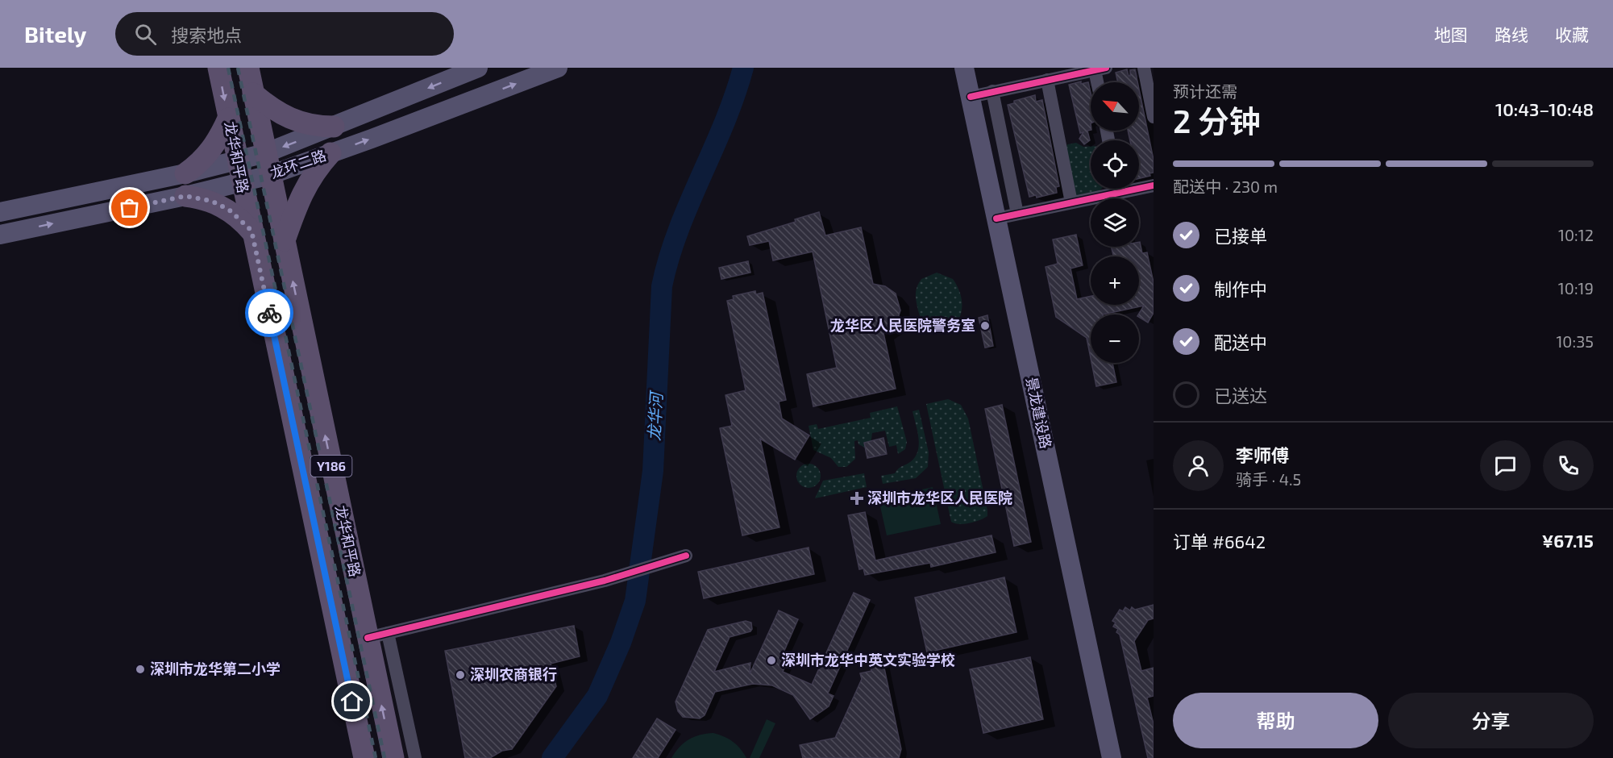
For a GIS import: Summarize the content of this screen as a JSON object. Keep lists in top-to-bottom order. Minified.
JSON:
{"streets":{"main road":["龙华和平路","龙环二路","景龙建设路","Y186"]},"crossings":[["龙华和平路","龙环二路"]],"water":["龙华河"],"places":{"other":["龙华区人民医院警务室","深圳市龙华中英文实验学校","深圳市龙华第二小学","深圳农商银行"],"health":["深圳市龙华区人民医院"]},"north":"top left","page":{"header":"Bitely","search":"搜索地点","nav":["地图","路线","收藏"],"heading":["2 分钟","预计还需","10:43–10:48"],"panel":["李师傅","骑手 · 4.5","订单 #6642","¥67.15"],"map_buttons":["+","−"],"bar":"配送中 · 230 m","list":[["已接单","10:12"],["制作中","10:19"],["配送中","10:35"],"已送达"],"buttons":["帮助","分享"]}}
